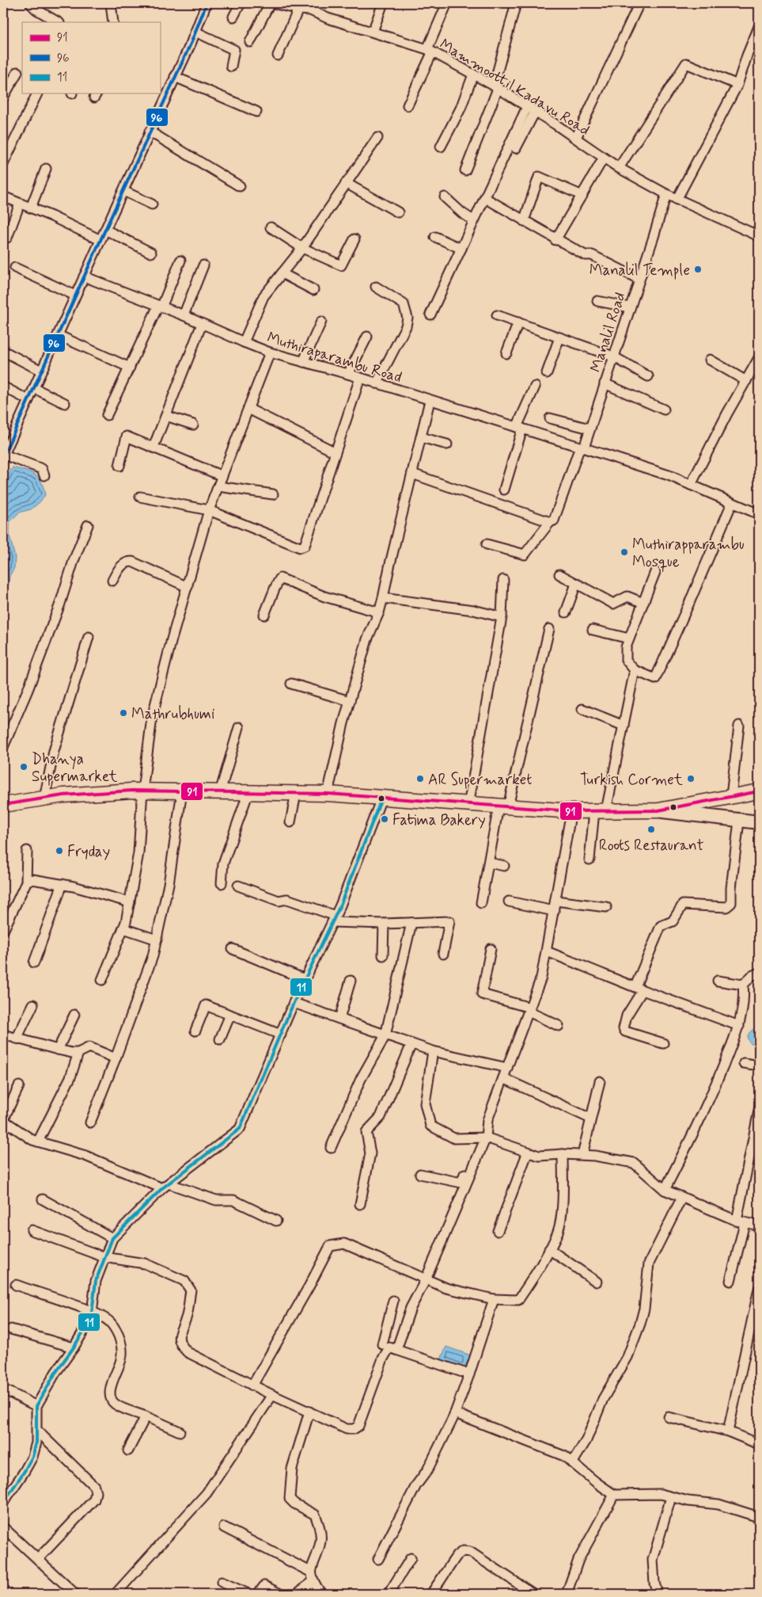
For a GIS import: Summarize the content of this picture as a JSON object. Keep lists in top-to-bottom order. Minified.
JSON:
{"streets":{"street":["Mammoottil Kadavu Road","Manalil Road","Muthiraparambu Road"]},"crossings":[["Mammoottil Kadavu Road","Manalil Road"],["Manalil Road","Muthiraparambu Road"]],"places":["Manalil Temple","Muthirapparambu Mosque","Mathrubhumi","Dhanya Supermarket","AR Supermarket","Turkish Cormet","Fatima Bakery","Roots Restaurant","Fryday"],"lines":["transit line 96","transit line 91","transit line 11"],"legend":["91","96","11"]}
